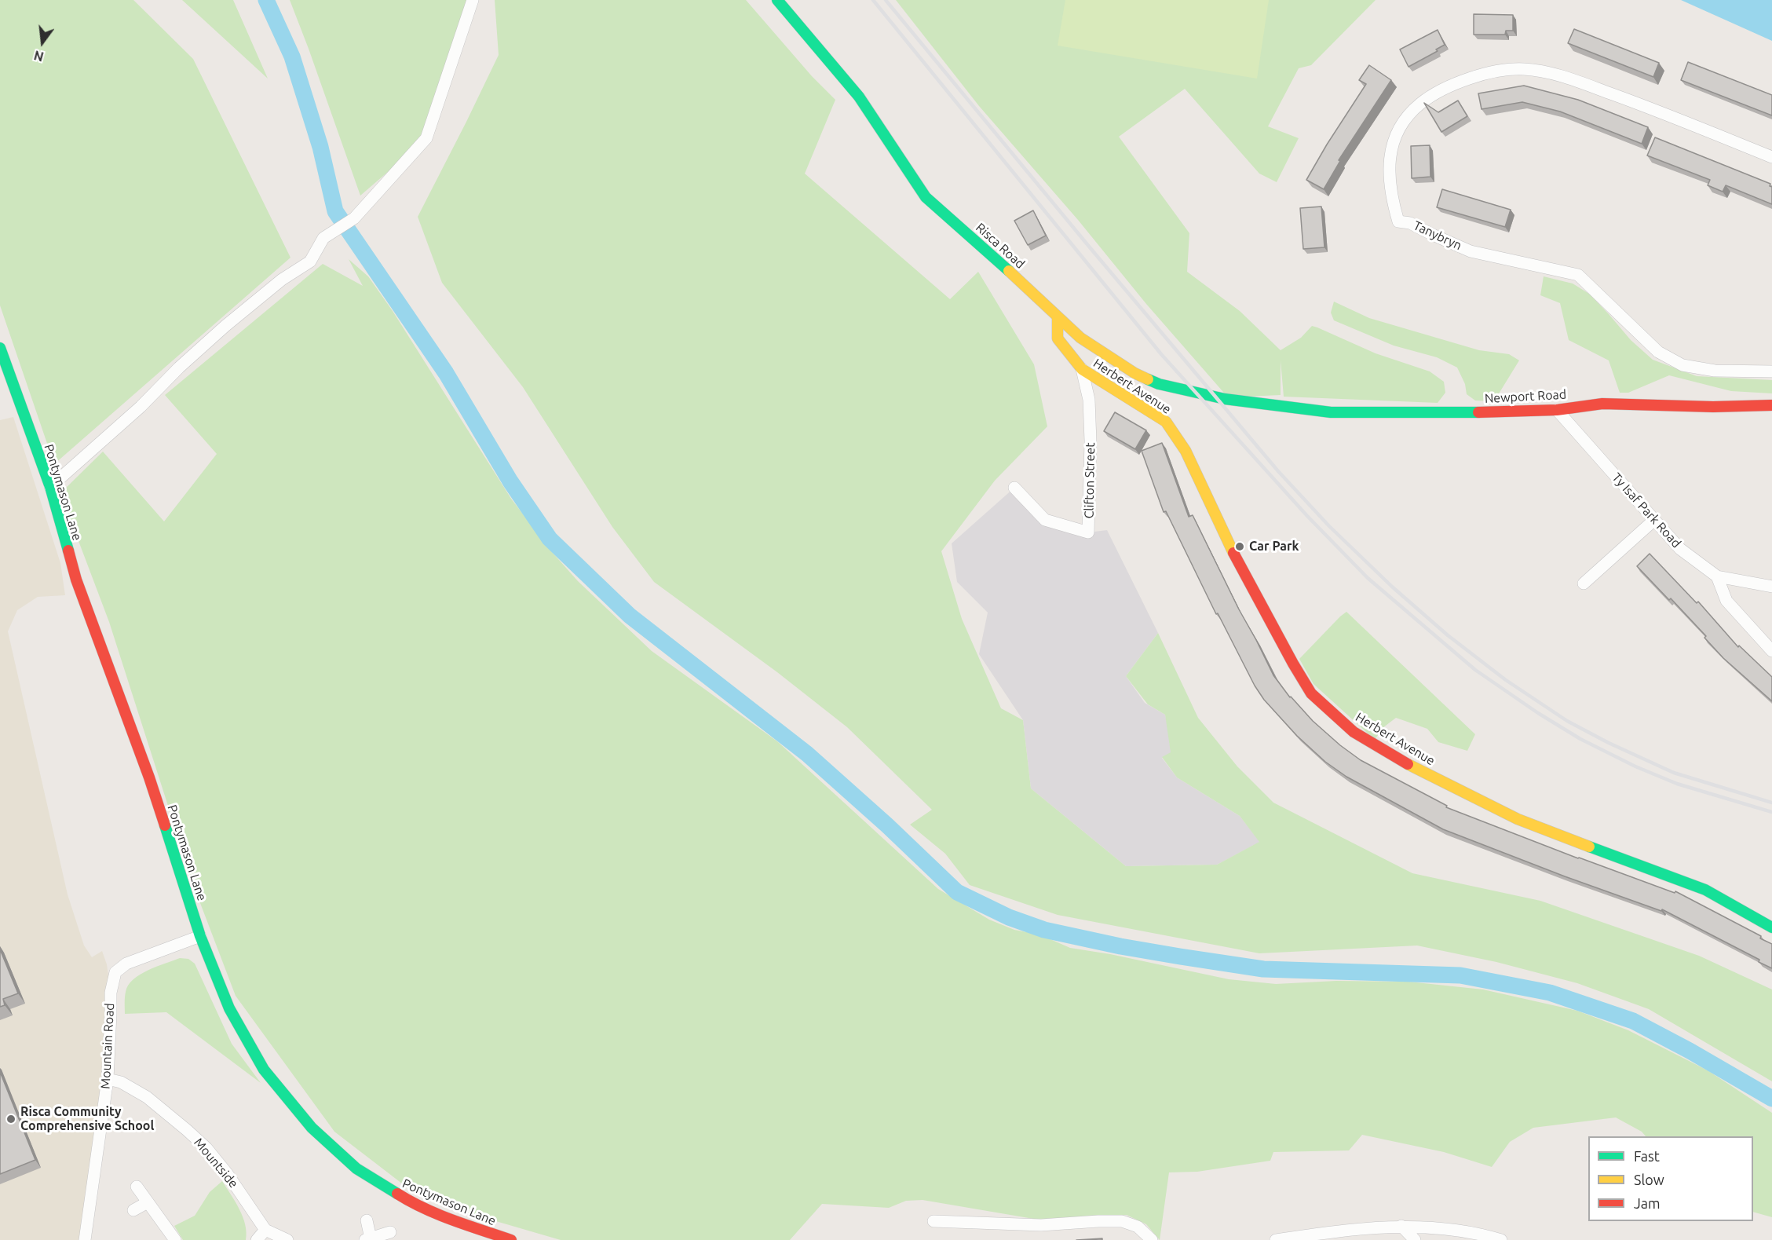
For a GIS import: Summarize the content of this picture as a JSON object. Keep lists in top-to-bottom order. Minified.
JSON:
{"streets":{"street":["Tanybryn","Risca Road","Herbert Avenue","Newport Road","Clifton Street","Pontymason Lane","Ty Isaf Park Road","Mountain Road","Mountside"]},"crossings":[["Risca Road","Herbert Avenue"],["Risca Road","Newport Road"],["Herbert Avenue","Clifton Street"],["Newport Road","Ty Isaf Park Road"],["Pontymason Lane","Mountain Road"],["Mountain Road","Mountside"]],"places":["Car Park","Risca Community Comprehensive School"],"legend":["Fast","Slow","Jam"],"north":"bottom"}
